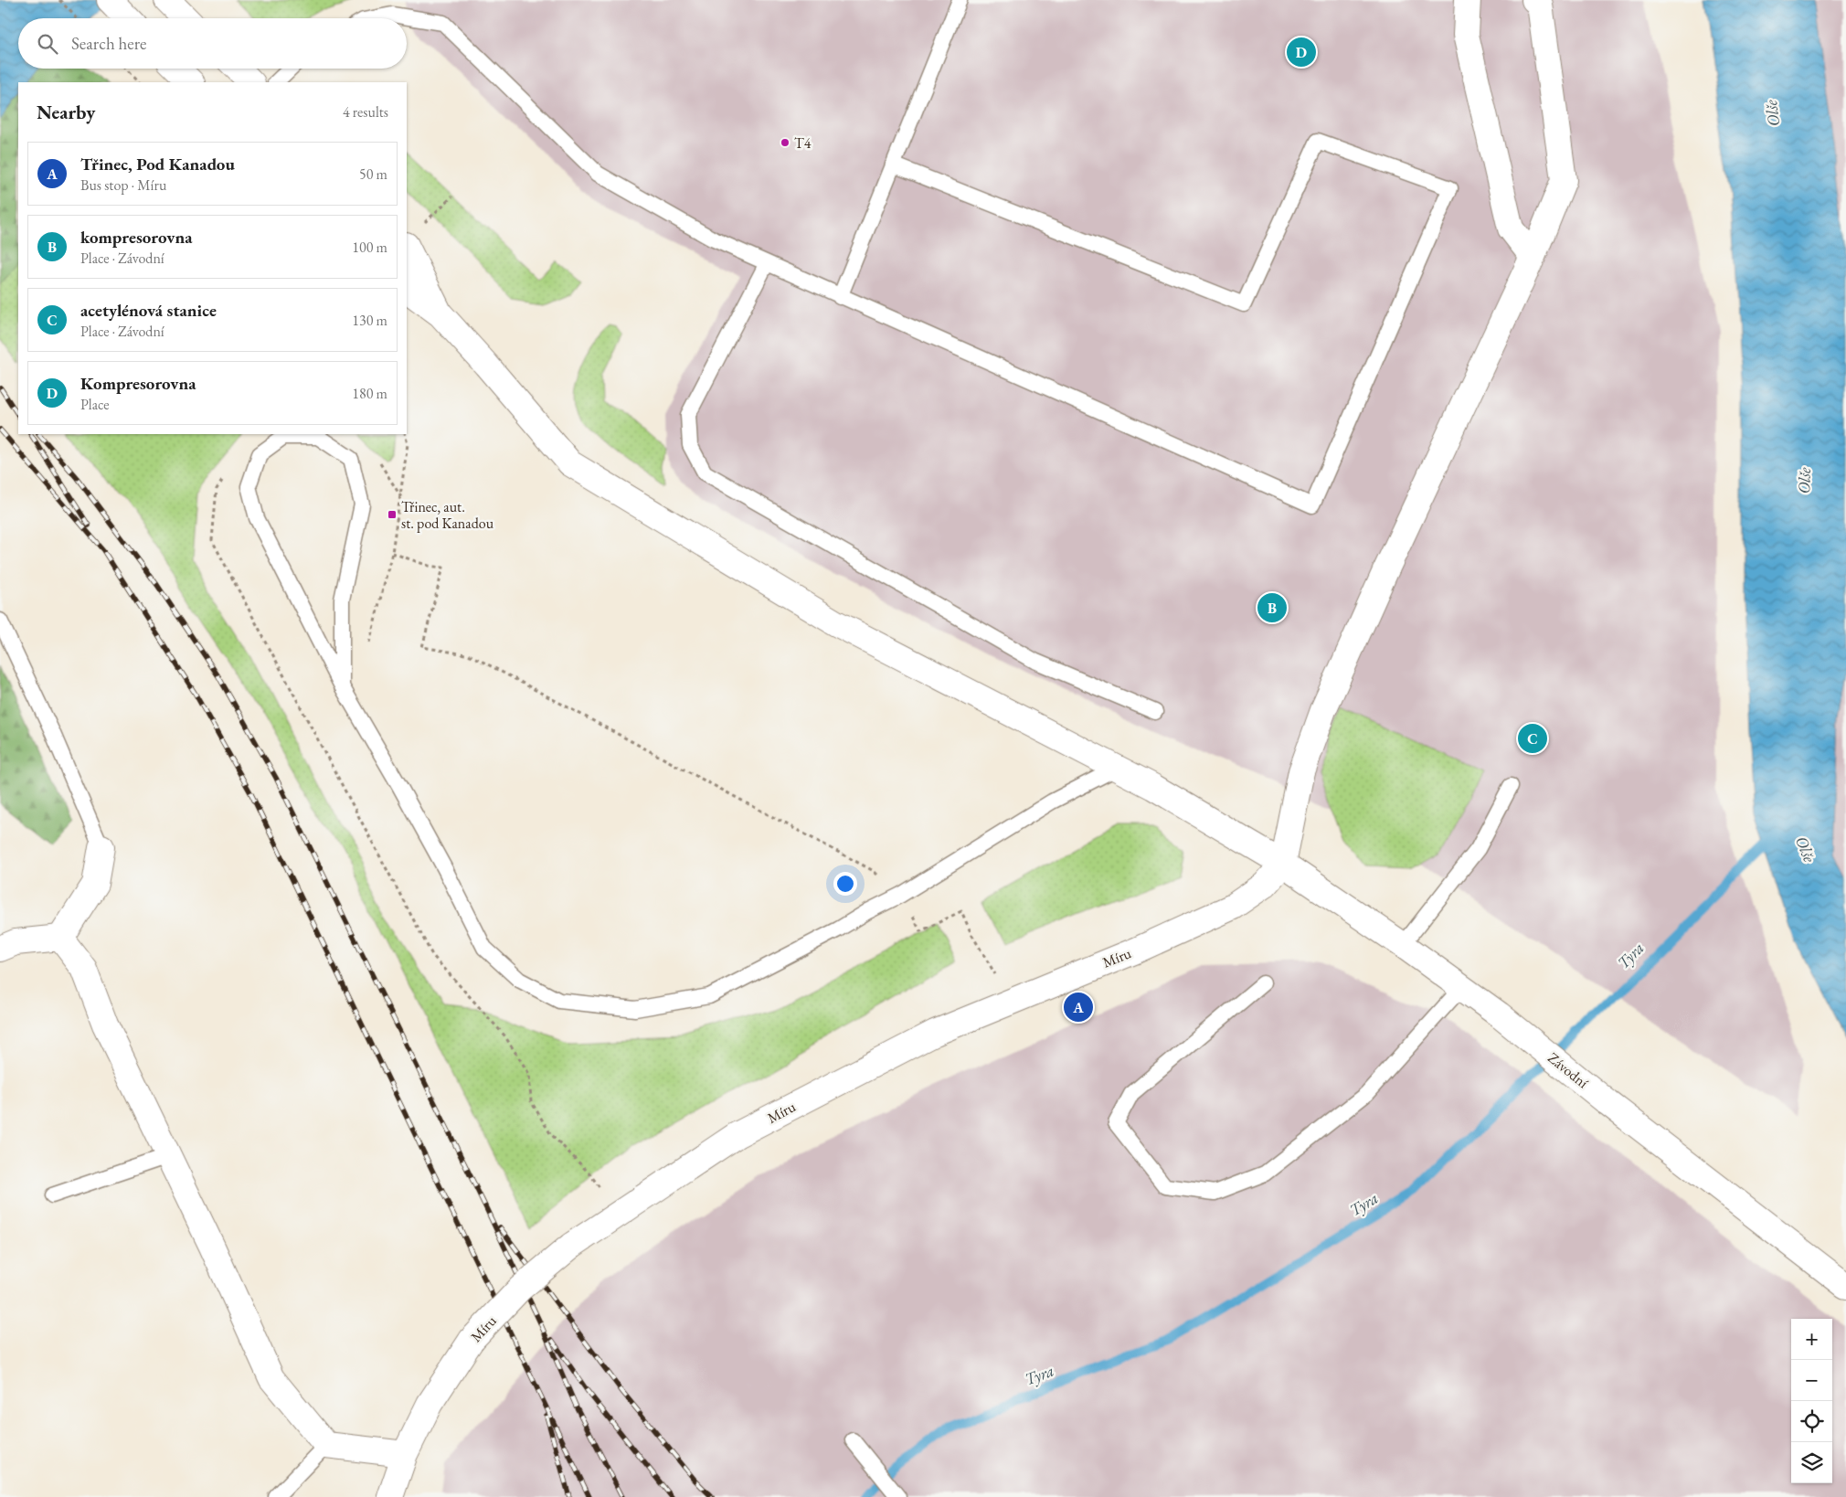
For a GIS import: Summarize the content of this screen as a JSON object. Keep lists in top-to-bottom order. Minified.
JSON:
{"streets":{"street":["Míru","Závodní"]},"crossings":[["Míru","Závodní"]],"water":["Olše","Tyra"],"places":{"other":["T4"],"transit":["Třinec, aut. st. pod Kanadou"]},"page":{"search":"Search here","pins":["D","B","C","A"],"heading":["Nearby","4 results"],"list":[{"mark":"A","name":"Třinec, Pod Kanadou","note":"Bus stop · Míru","value":"50 m"},{"mark":"B","name":"kompresorovna","note":"Place · Závodní","value":"100 m"},{"mark":"C","name":"acetylénová stanice","note":"Place · Závodní","value":"130 m"},{"mark":"D","name":"Kompresorovna","note":"Place","value":"180 m"}],"map_buttons":["+","−"]}}
